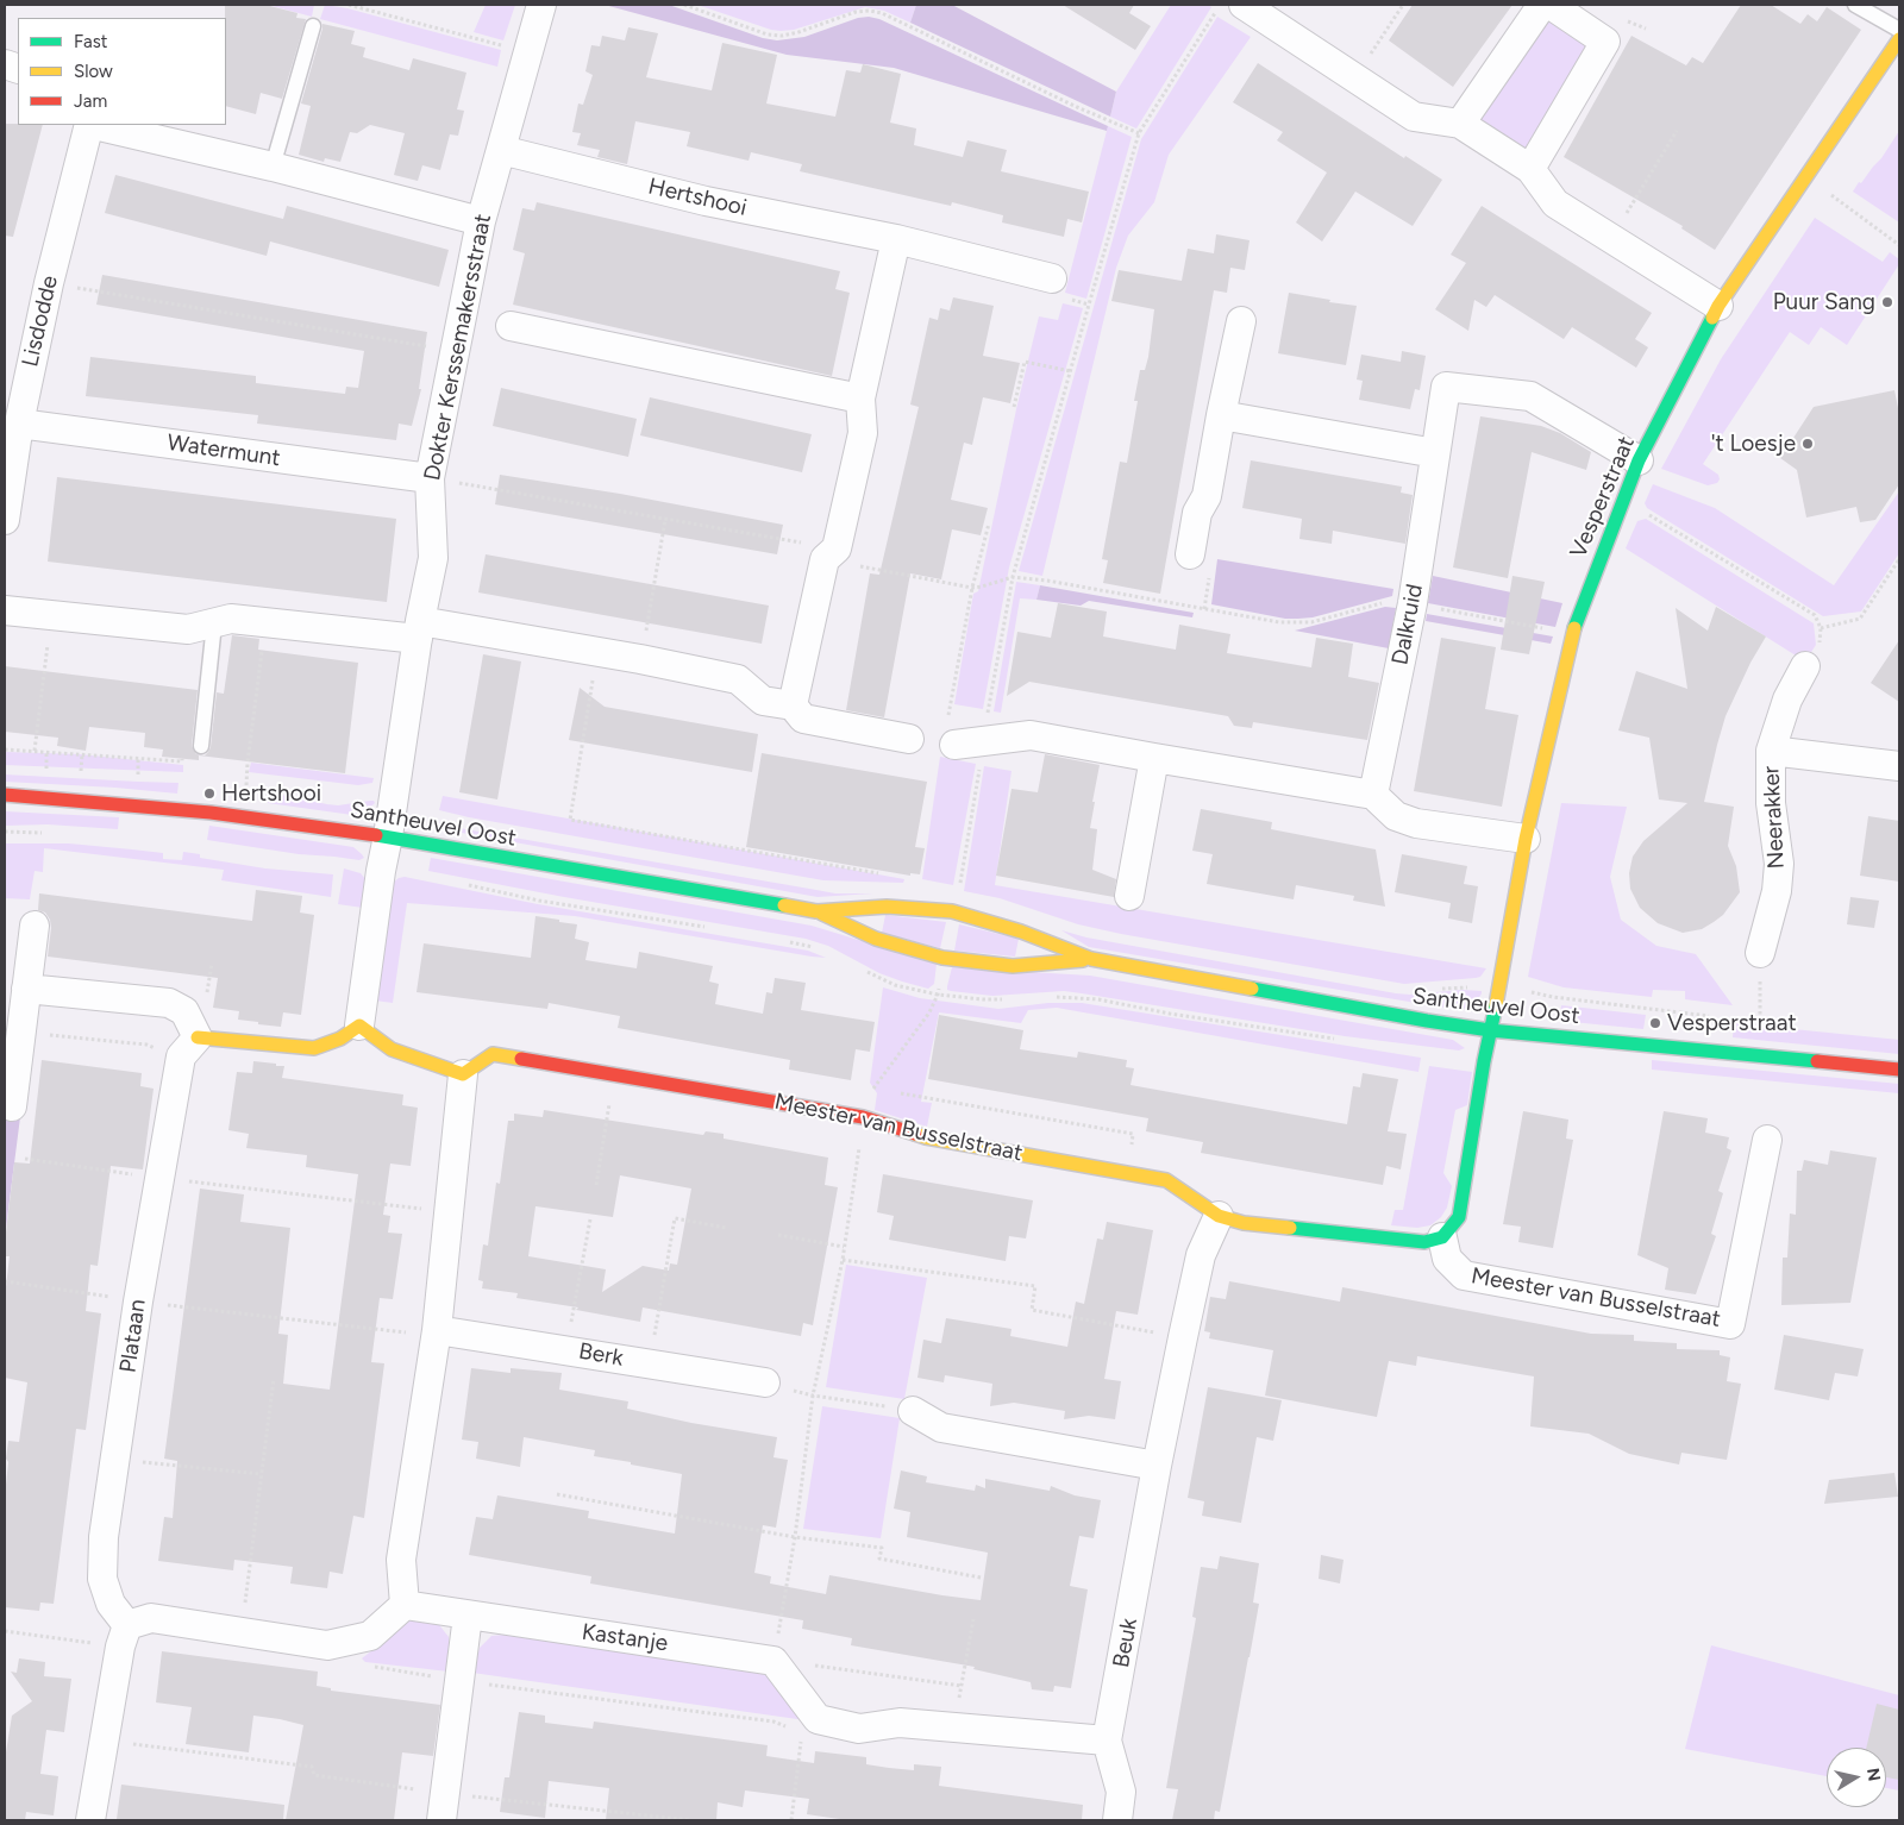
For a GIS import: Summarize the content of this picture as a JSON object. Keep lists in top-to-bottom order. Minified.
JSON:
{"streets":{"street":["Hertshooi","Lisdodde","Dokter Kerssemakersstraat","Watermunt","Vesperstraat","Dalkruid","Neerakker","Santheuvel Oost","Meester van Busselstraat","Plataan","Berk","Kastanje","Beuk"]},"crossings":[["Hertshooi","Dokter Kerssemakersstraat"],["Lisdodde","Dokter Kerssemakersstraat"],["Lisdodde","Watermunt"],["Dokter Kerssemakersstraat","Watermunt"],["Dokter Kerssemakersstraat","Santheuvel Oost"],["Vesperstraat","Dalkruid"],["Vesperstraat","Santheuvel Oost"],["Meester van Busselstraat","Beuk"]],"places":["Puur Sang","'t Loesje","Hertshooi","Vesperstraat"],"legend":["Fast","Slow","Jam"],"north":"right"}
